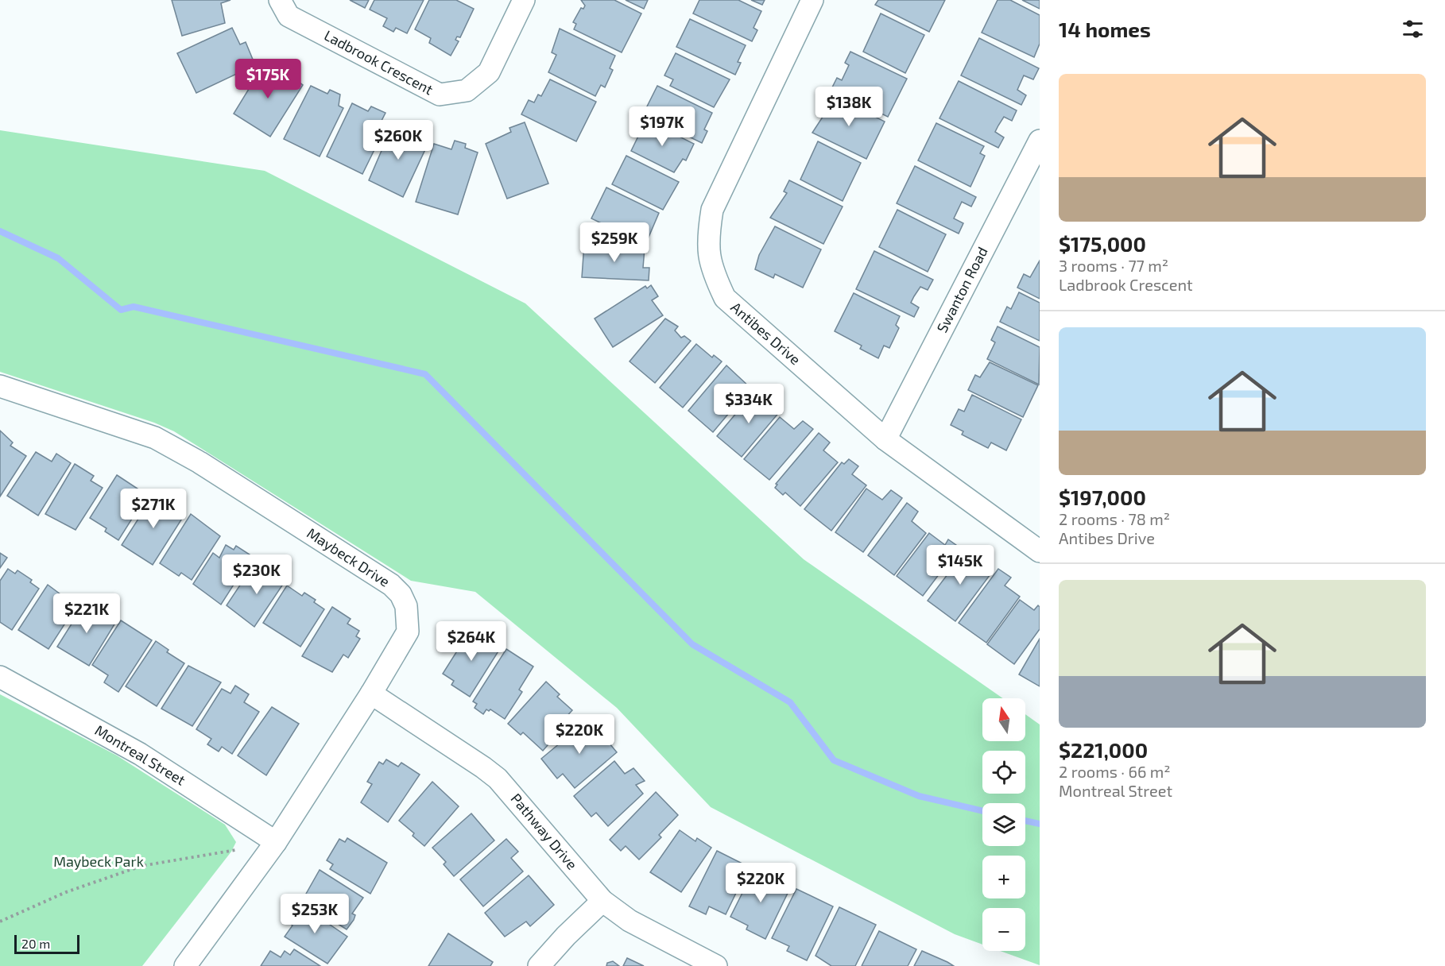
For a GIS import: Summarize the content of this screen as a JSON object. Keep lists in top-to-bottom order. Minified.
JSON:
{"streets":{"street":["Ladbrook Crescent","Swanton Road","Antibes Drive","Maybeck Drive","Montreal Street","Pathway Drive"]},"crossings":[["Swanton Road","Antibes Drive"],["Maybeck Drive","Montreal Street"],["Maybeck Drive","Pathway Drive"]],"parks":["Maybeck Park"],"scale_bar":"20 m","north":"top","page":{"heading":"14 homes","list":[{"name":"$175,000","note":"3 rooms · 77 m² · Ladbrook Crescent"},{"name":"$197,000","note":"2 rooms · 78 m² · Antibes Drive"},{"name":"$221,000","note":"2 rooms · 66 m² · Montreal Street"}],"price":["$175K","$138K","$197K","$260K","$259K","$334K","$271K","$145K","$230K","$221K","$264K","$220K","$220K","$253K"],"map_buttons":["+","−"],"scale":"20 m"}}
